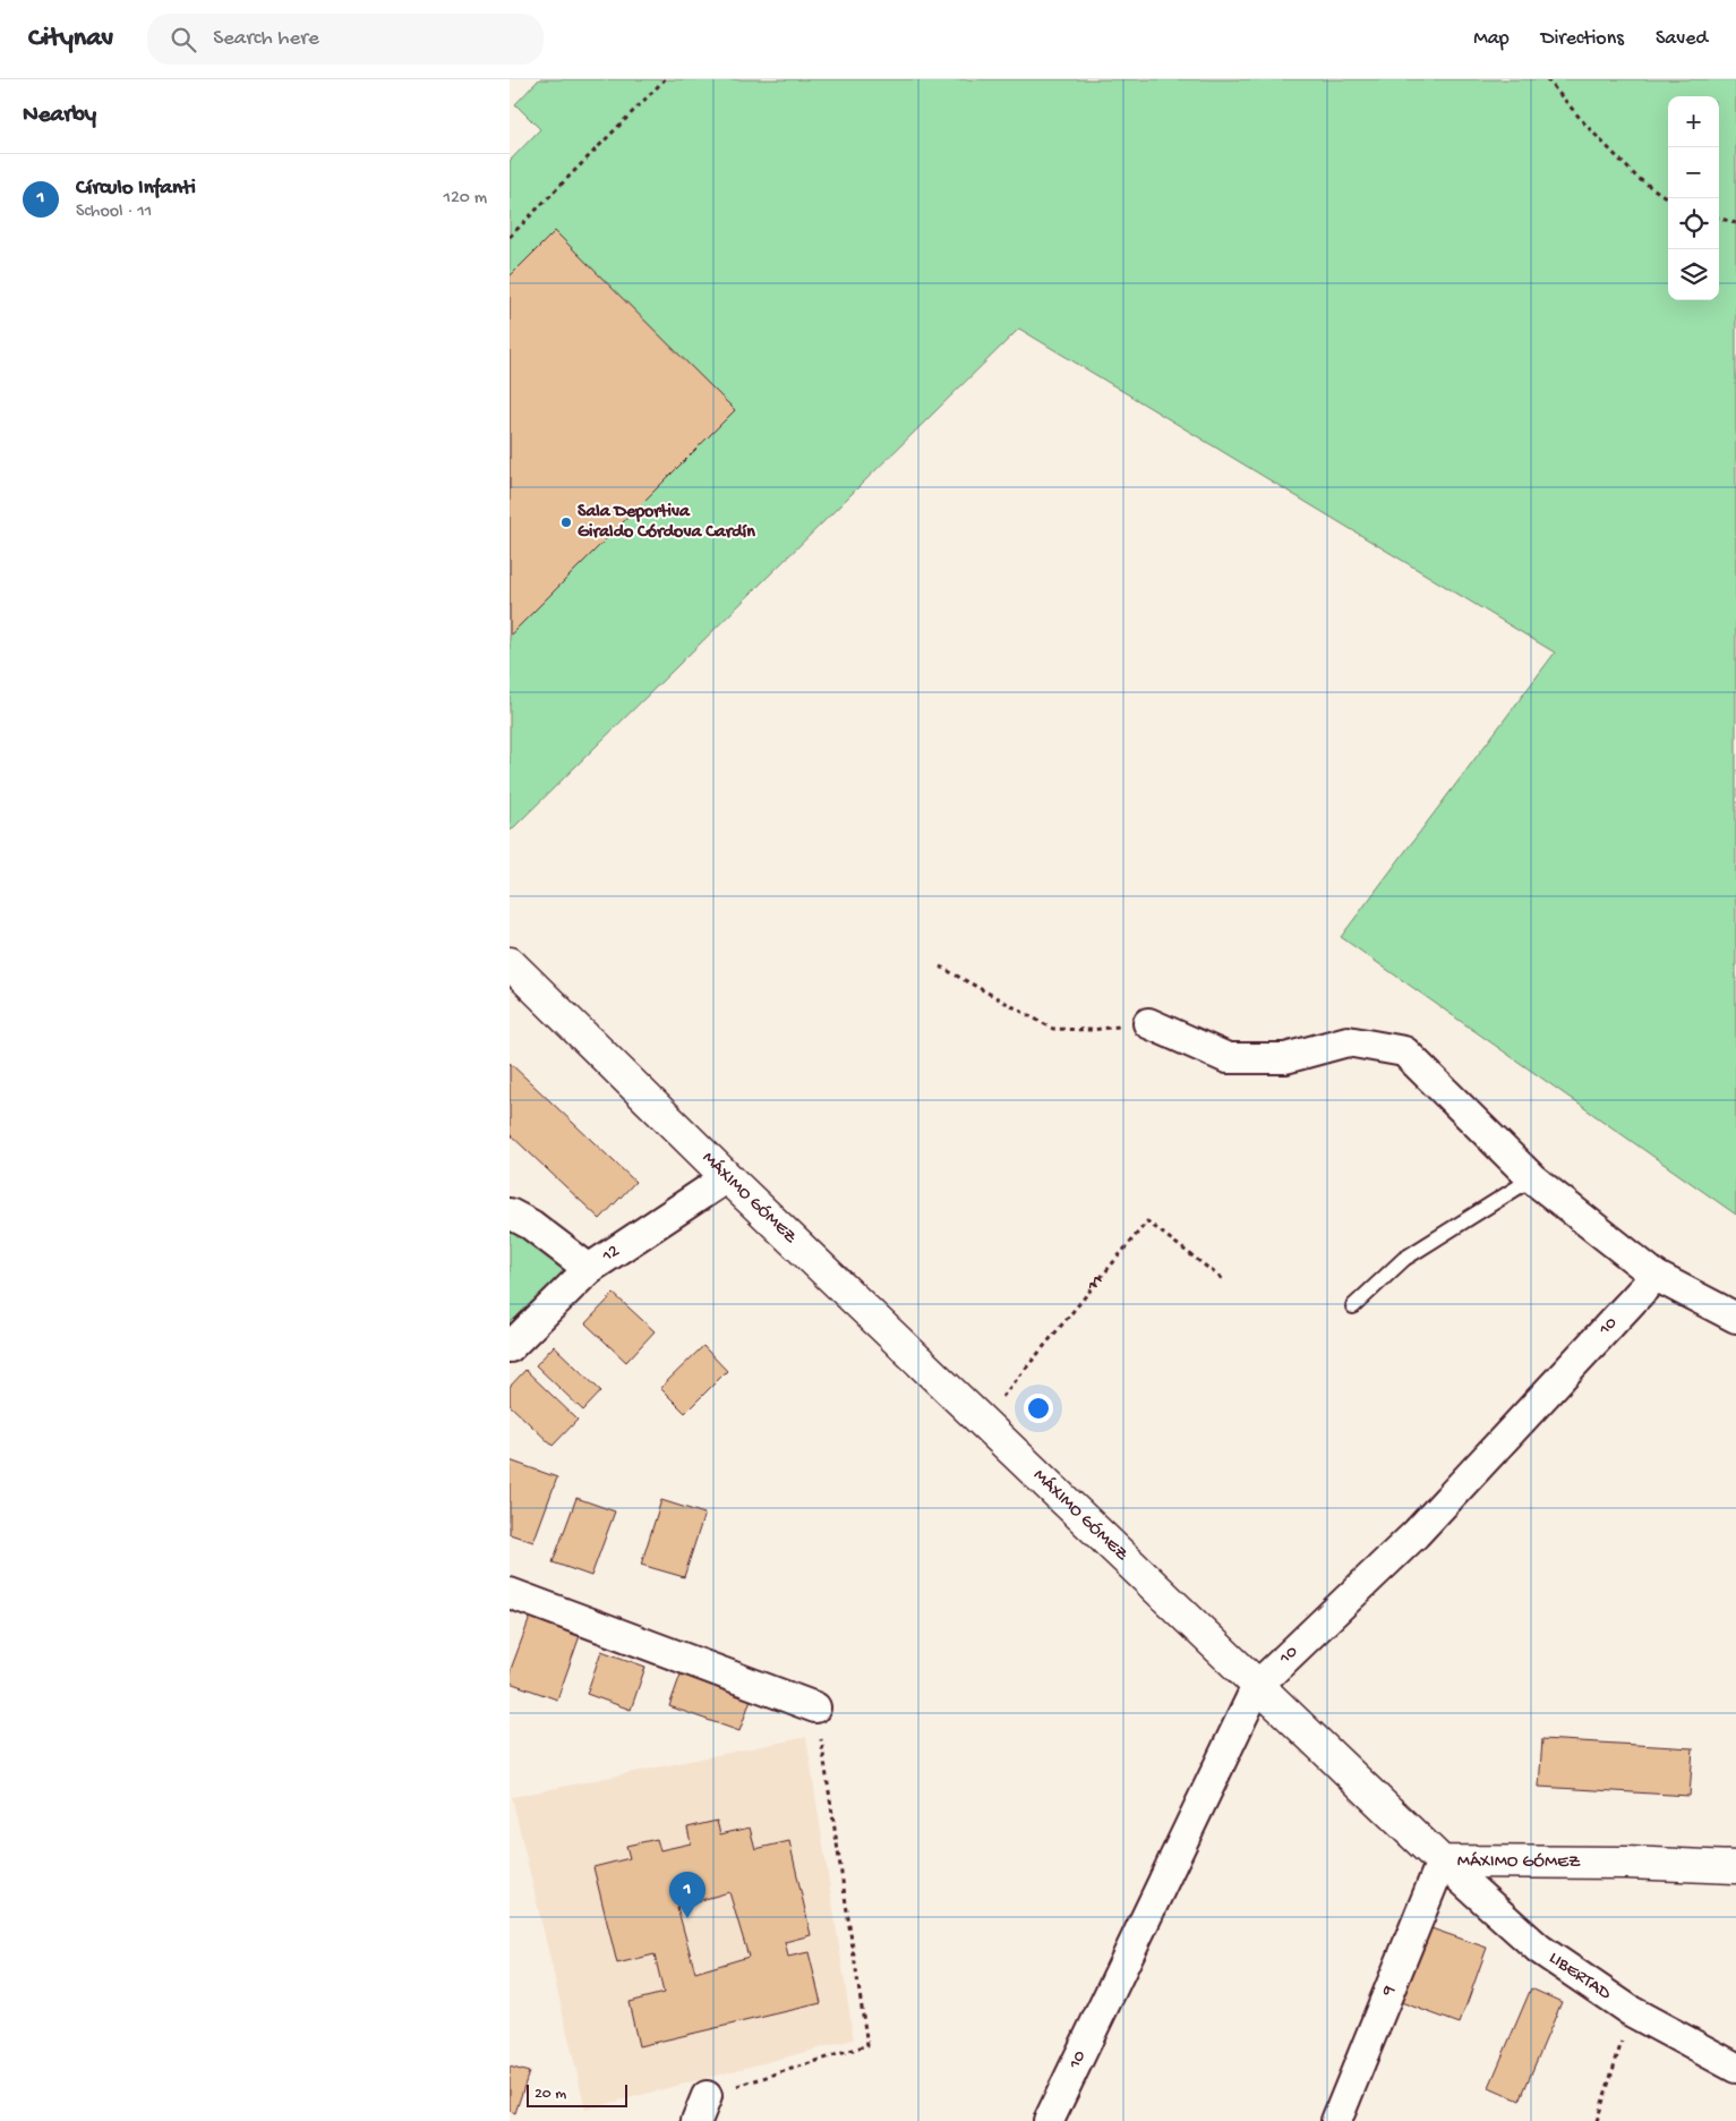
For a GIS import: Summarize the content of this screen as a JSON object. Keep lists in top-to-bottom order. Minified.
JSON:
{"streets":{"main road":["MÁXIMO GÓMEZ"],"street":["12","10","LIBERTAD","9"],"path":["11"]},"crossings":[["MÁXIMO GÓMEZ","12"],["MÁXIMO GÓMEZ","11"],["MÁXIMO GÓMEZ","10"],["MÁXIMO GÓMEZ","LIBERTAD"],["MÁXIMO GÓMEZ","9"],["LIBERTAD","9"]],"places":["Sala Deportiva Giraldo Córdova Cardín"],"scale_bar":"20 m","page":{"header":"Citynav","search":"Search here","nav":["Map","Directions","Saved"],"heading":"Nearby","map_buttons":["+","−"],"list":[{"mark":"1","name":"Círculo Infanti","note":"School · 11","value":"120 m"}],"pins":"1","scale":"20 m"}}
